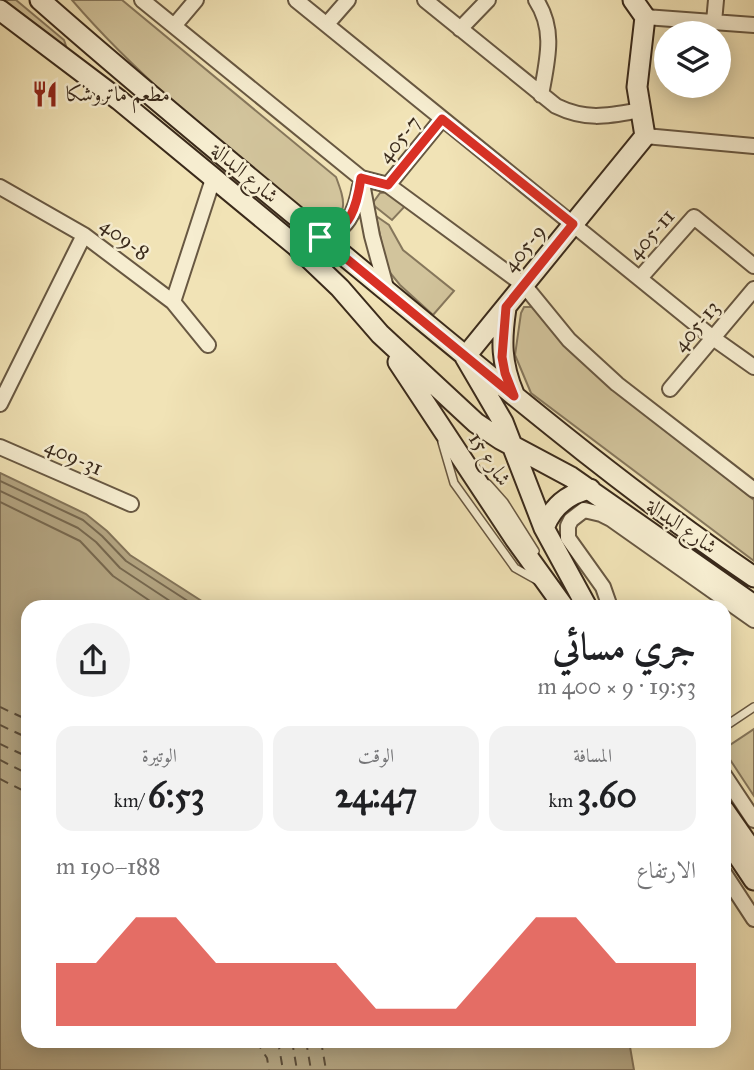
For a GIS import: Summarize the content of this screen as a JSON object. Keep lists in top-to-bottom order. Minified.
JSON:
{"streets":{"main road":["شارع البدالة","405-9","شارع 15"],"street":["405-7","405-11","409-8","405-13","409-31"]},"crossings":[["شارع البدالة","405-9"],["شارع البدالة","شارع 15"],["405-9","شارع 15"]],"places":{"restaurant":["مطعم ماتروشكا"]},"page":{"heading":["جري مسائي","19:53 · 9 × 400 m"],"stats":[["المسافة","3.60 km"],["الوقت","24:47"],["الوتيرة","6:53 /km"]],"chart":["الارتفاع","188–190 m"]}}
